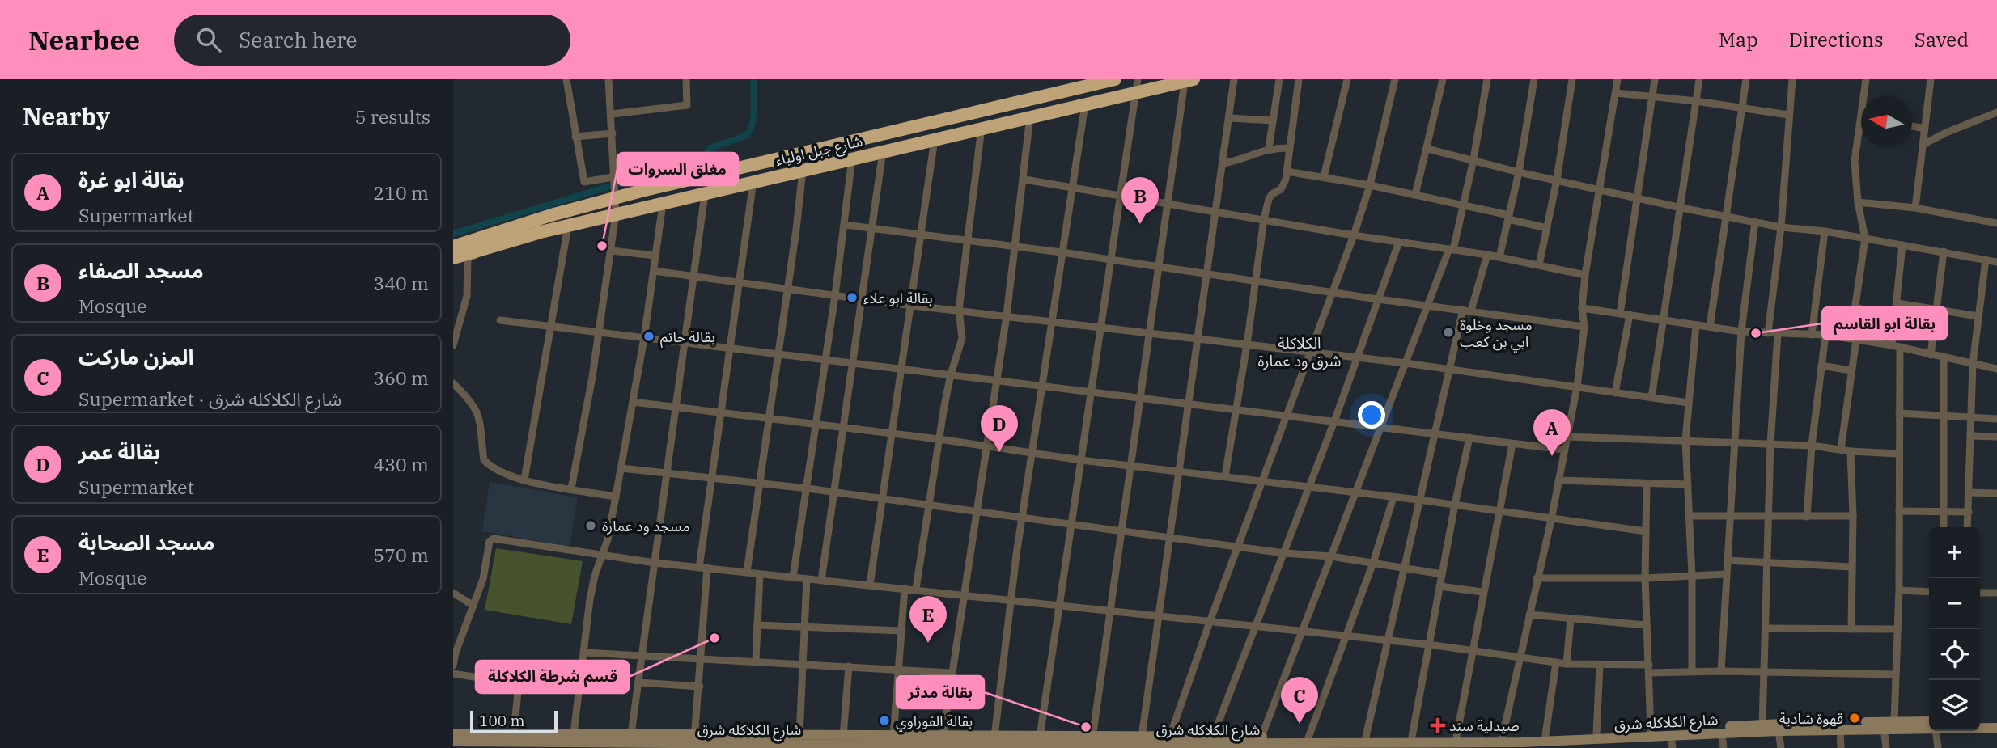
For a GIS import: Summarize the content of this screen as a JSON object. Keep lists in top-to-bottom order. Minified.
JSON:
{"streets":{"highway":["شارع جبل اولياء"],"street":["شارع الكلاكله شرق"]},"districts":["الكلاكلة شرق ود عمارة"],"places":{"other":["مغلق السروات","بقالة ابو علاء","مسجد وخلوة ابي بن كعب","بقالة ابو القاسم","بقالة حاتم","مسجد ود عمارة","قسم شرطة الكلاكلة","قهوة شادية","بقالة الفوراوي","بقالة مدثر"],"health":["صيدلية سند"]},"scale_bar":"100 m","north":"left","page":{"header":"Nearbee","search":"Search here","nav":["Map","Directions","Saved"],"heading":["Nearby","5 results"],"list":[{"mark":"A","name":"بقالة ابو غرة","note":"Supermarket","value":"210 m"},{"mark":"B","name":"مسجد الصفاء","note":"Mosque","value":"340 m"},{"mark":"C","name":"المزن ماركت","note":"Supermarket · شارع الكلاكله شرق","value":"360 m"},{"mark":"D","name":"بقالة عمر","note":"Supermarket","value":"430 m"},{"mark":"E","name":"مسجد الصحابة","note":"Mosque","value":"570 m"}],"pins":["B","D","A","E","C"],"map_buttons":["+","−"],"scale":"100 m"}}
